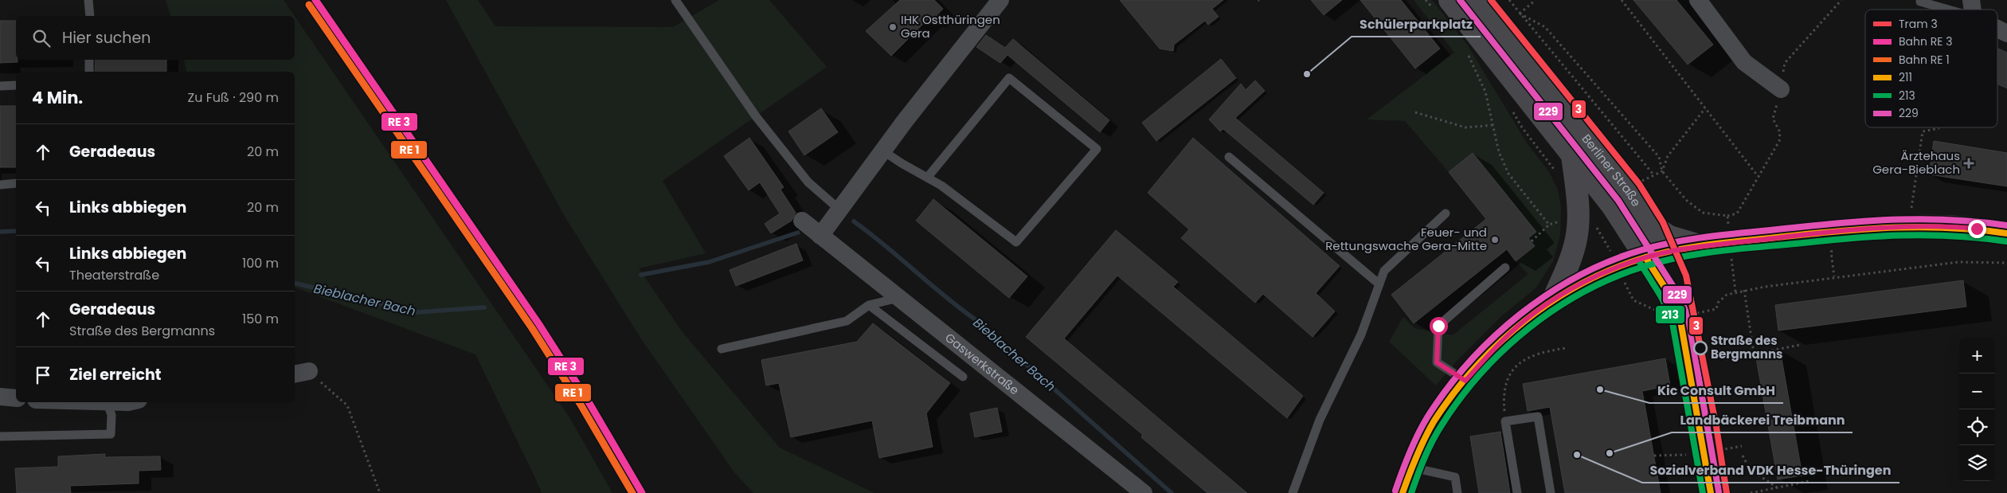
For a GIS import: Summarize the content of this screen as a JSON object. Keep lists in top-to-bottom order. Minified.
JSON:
{"streets":{"main road":["Berliner Straße"],"street":["Gaswerkstraße"]},"water":["Bieblacher Bach"],"places":{"other":["IHK Ostthüringen Gera","Schülerparkplatz","Feuer- und Rettungswache Gera-Mitte","Straße des Bergmanns","Kic Consult GmbH","Landbäckerei Treibmann","Sozialverband VDK Hesse-Thüringen"],"health":["Ärztehaus Gera-Bieblach"]},"lines":["tram line 3","transit line 229","transit line 211","transit line 213"],"legend":["Tram 3","Bahn RE 3","Bahn RE 1","211","213","229"],"page":{"search":"Hier suchen","heading":["4 Min.","Zu Fuß · 290 m"],"list":[["Geradeaus","20 m"],["Links abbiegen","20 m"],["Links abbiegen","Theaterstraße","100 m"],["Geradeaus","Straße des Bergmanns","150 m"],"Ziel erreicht"],"map_buttons":["+","−"]}}
